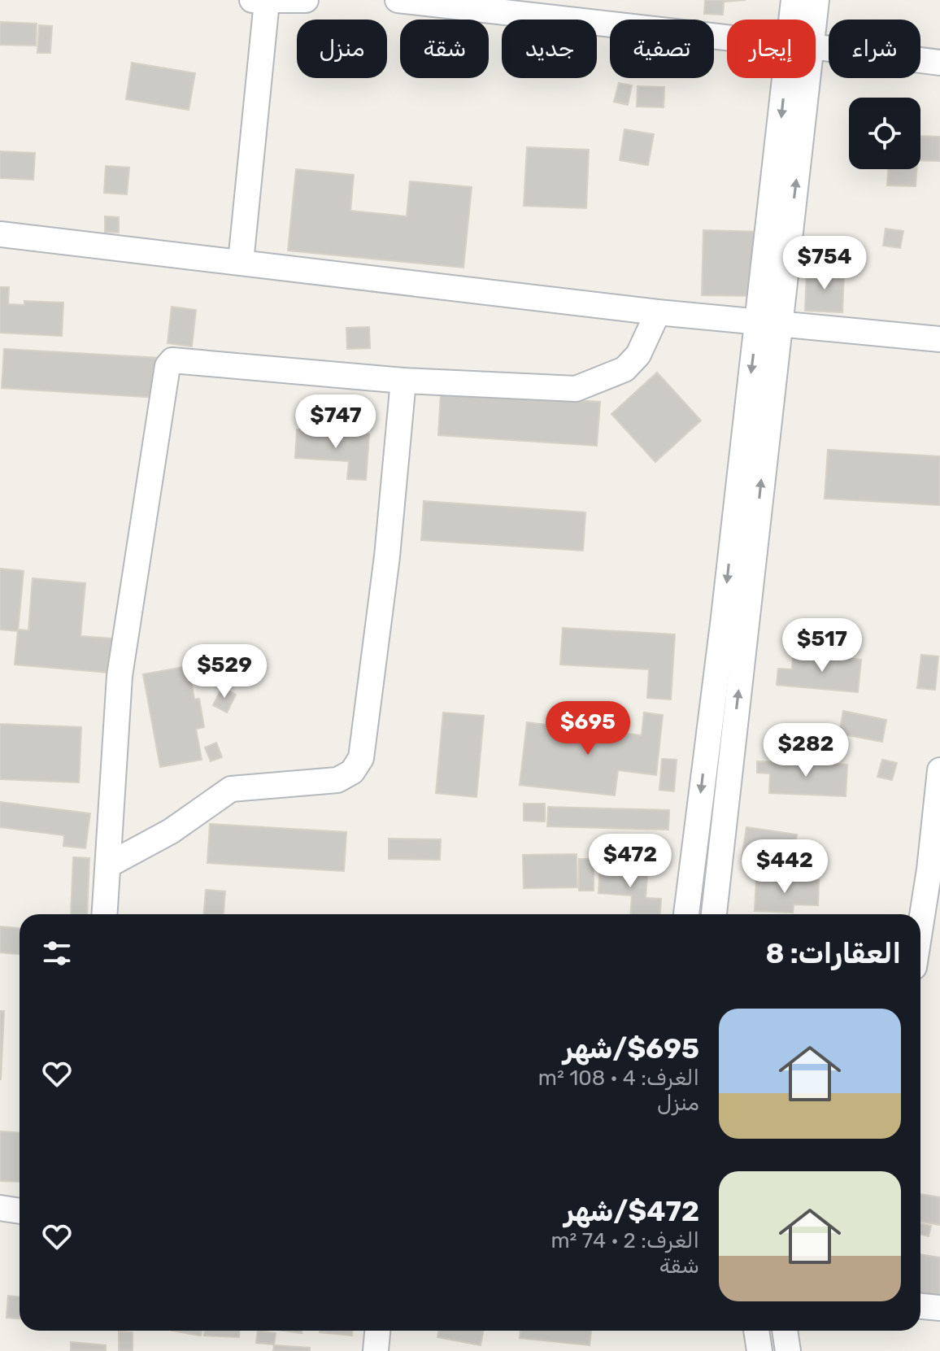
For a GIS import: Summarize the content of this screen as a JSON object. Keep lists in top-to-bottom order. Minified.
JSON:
{"page":{"chip":["شراء","إيجار","تصفية","جديد","شقة","منزل"],"price":["$754","$747","$517","$529","$695","$282","$472","$442"],"heading":"العقارات: 8","list":[{"name":"$695/شهر","note":"الغرف: 4 · 108 m² · منزل"},{"name":"$472/شهر","note":"الغرف: 2 · 74 m² · شقة"}]}}
